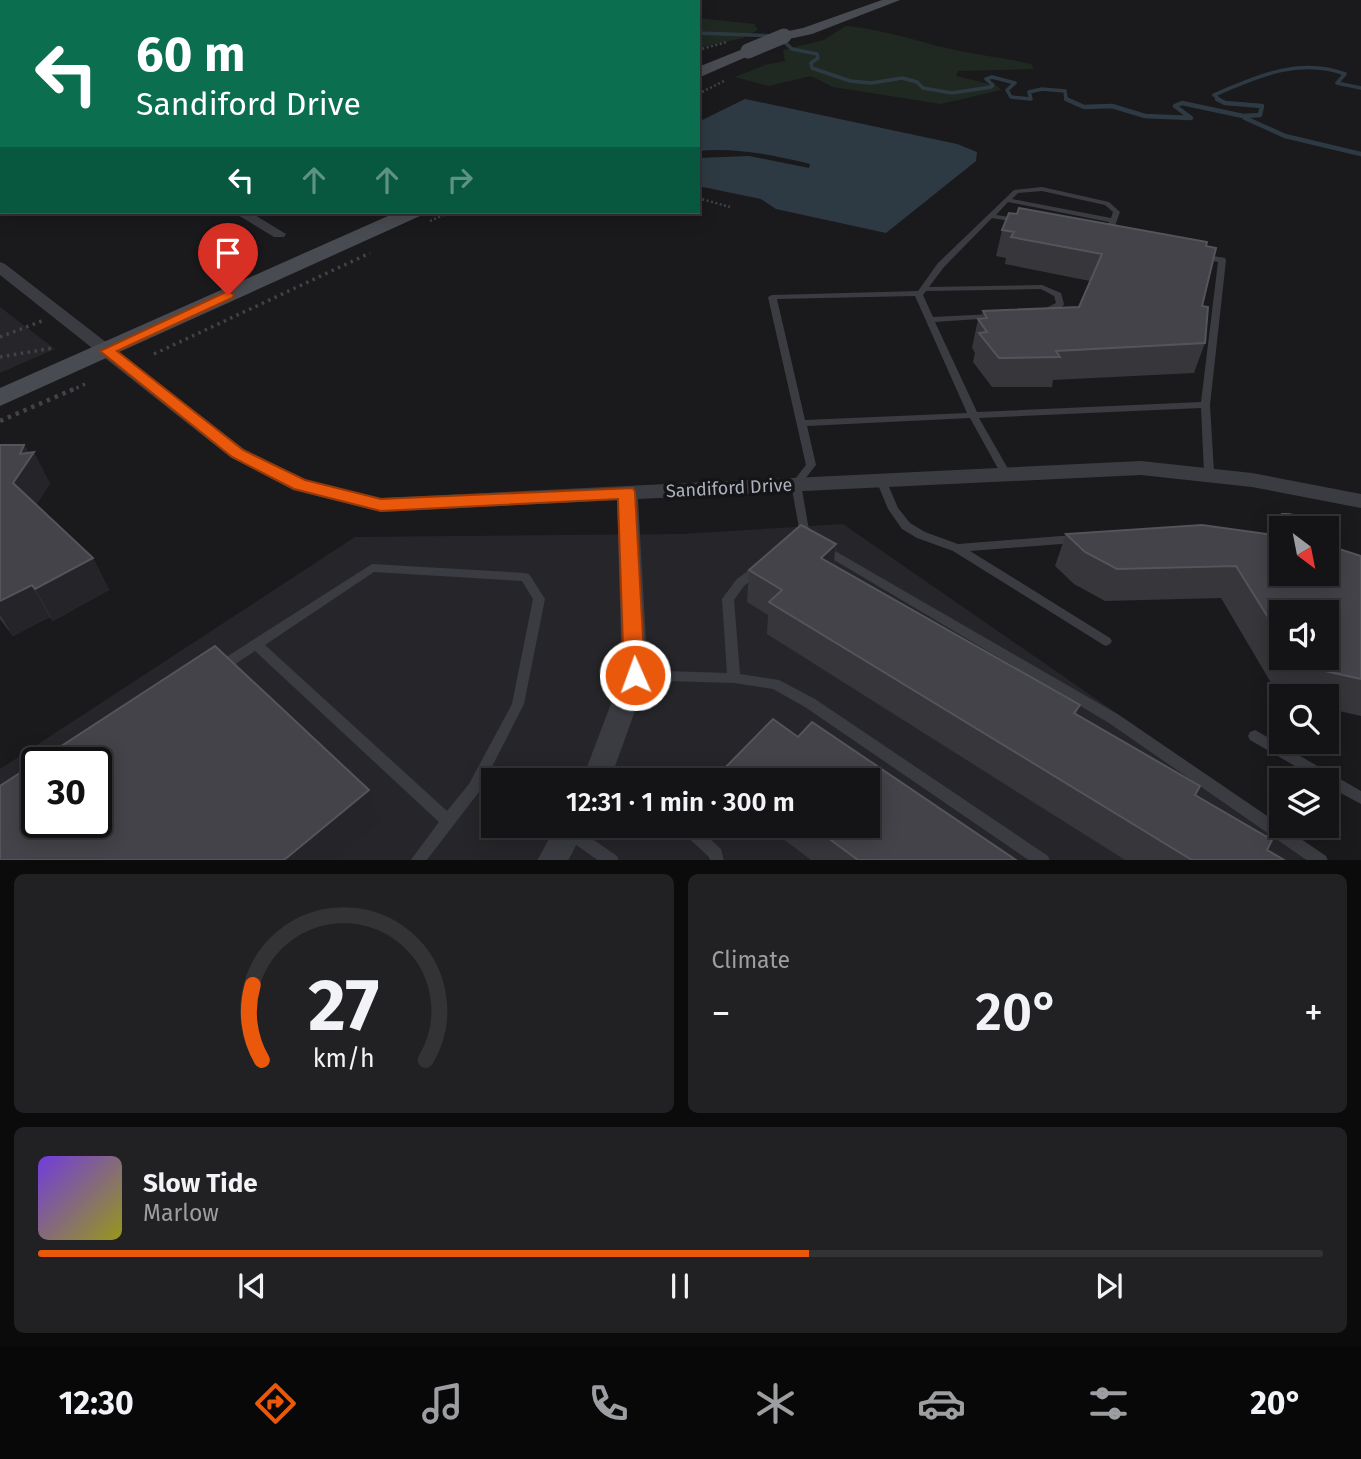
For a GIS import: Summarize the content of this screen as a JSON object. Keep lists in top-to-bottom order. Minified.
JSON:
{"streets":{"street":["Sandiford Drive"]},"north":"bottom right","page":{"turn":["60 m","Sandiford Drive"],"limit":"30","trip":"12:31 · 1 min · 300 m","tile":"Climate","heat":["−","20°","+"],"song":["Slow Tide","Marlow"],"tabs":["12:30","20°"],"gauge":["27","km/h"]}}
